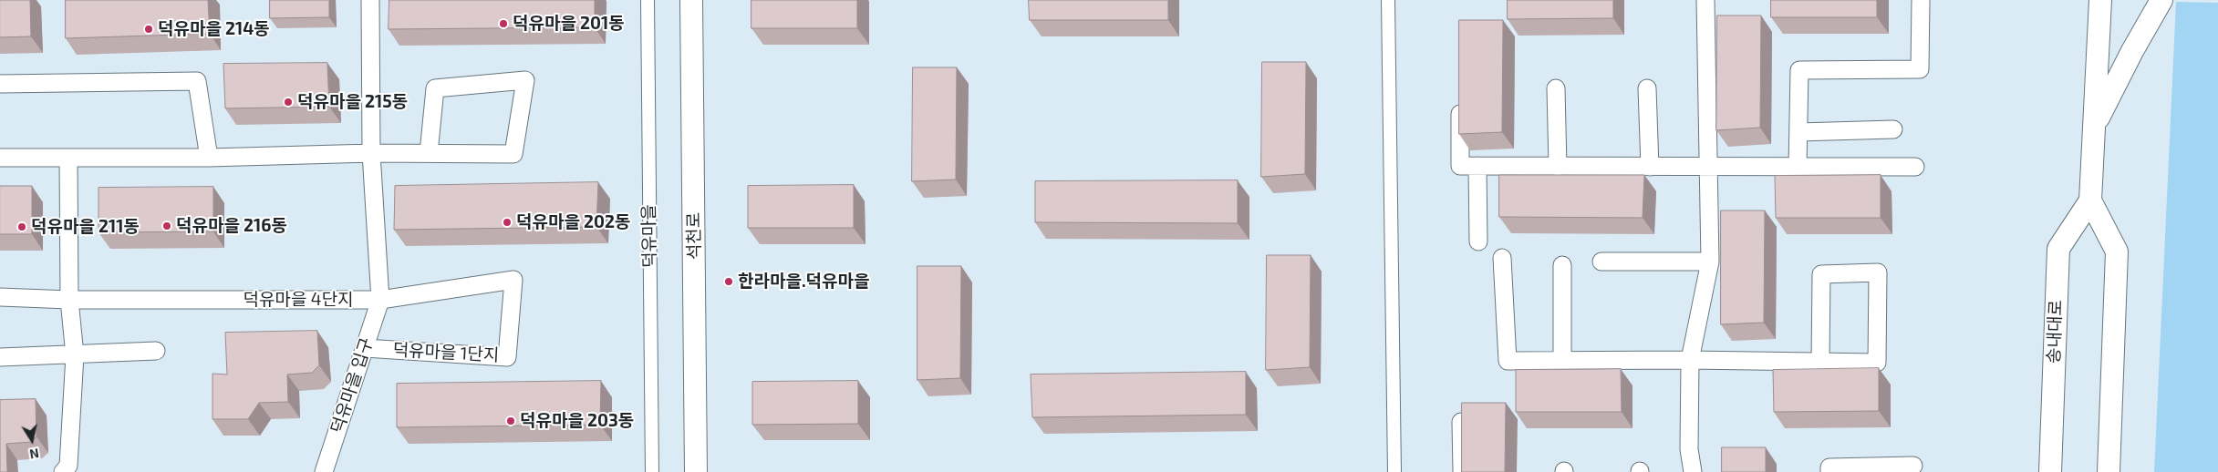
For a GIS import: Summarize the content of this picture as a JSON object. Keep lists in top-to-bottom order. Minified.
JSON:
{"streets":{"street":["덕유마을","석천로","덕유마을 4단지","송내대로","덕유마을 1단지","덕유마을 입구"]},"crossings":[["덕유마을 4단지","덕유마을 1단지"],["덕유마을 4단지","덕유마을 입구"],["덕유마을 1단지","덕유마을 입구"]],"places":["덕유마을 201동","덕유마을 214동","덕유마을 215동","덕유마을 202동","덕유마을 216동","덕유마을 211동","한라마을.덕유마을","덕유마을 203동"],"north":"bottom"}
